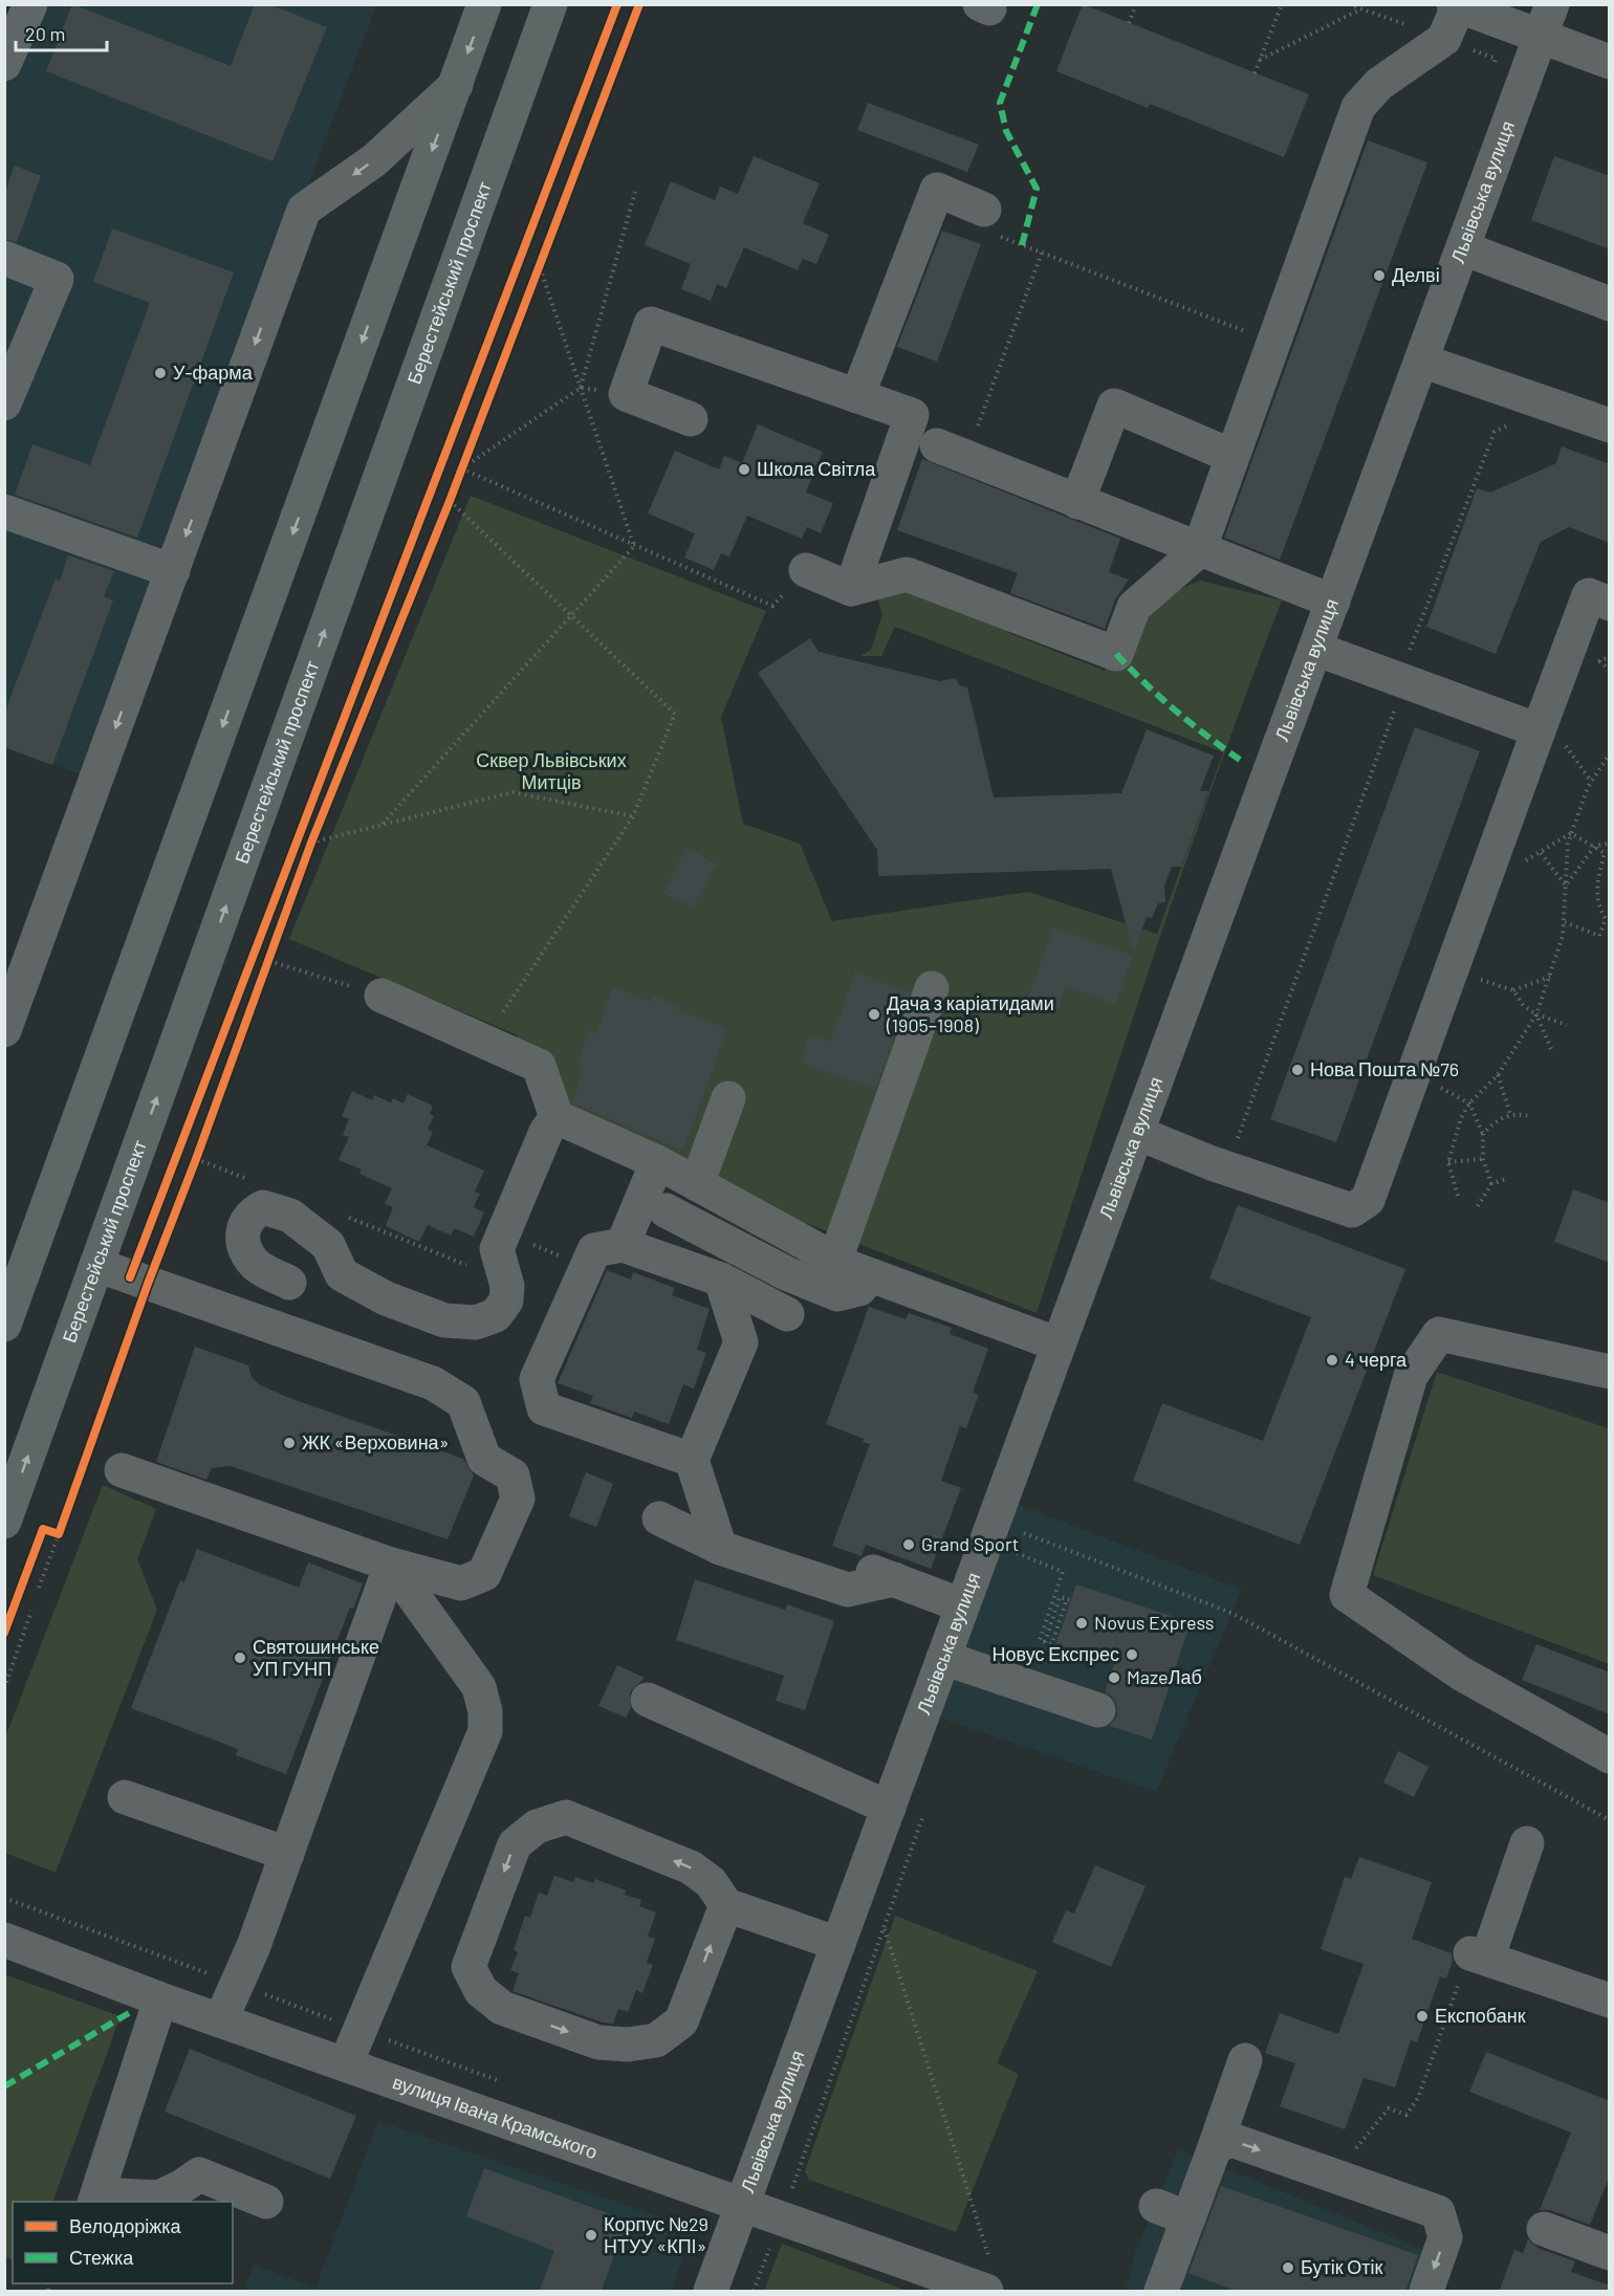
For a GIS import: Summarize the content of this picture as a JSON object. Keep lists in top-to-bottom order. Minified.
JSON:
{"streets":{"main road":["Берестейський проспект"],"street":["Львівська вулиця","вулиця Івана Крамського"]},"crossings":[["Львівська вулиця","вулиця Івана Крамського"]],"parks":["Сквер Львівських Митців"],"places":["Делві","У-фарма","Школа Світла","Дача з каріатидами (1905–1908)","Нова Пошта №76","4 черга","ЖК «Верховина»","Grand Sport","Novus Express","Новус Експрес","Святошинське УП ГУНП","MazeЛаб","Експобанк","Корпус №29 НТУУ «КПІ»","Бутік Отік"],"legend":["Велодоріжка","Стежка"],"scale_bar":"20 m"}
